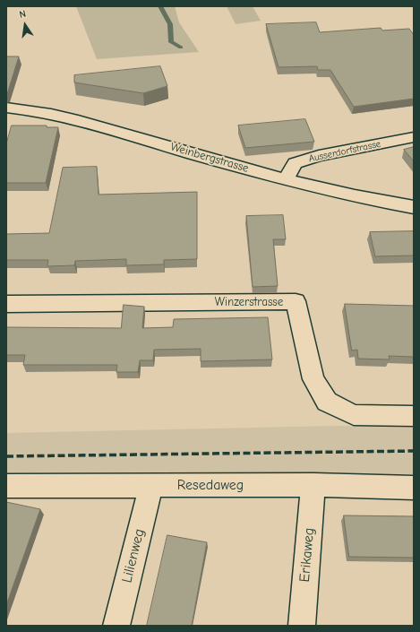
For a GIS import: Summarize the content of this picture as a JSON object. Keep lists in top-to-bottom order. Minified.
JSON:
{"streets":{"street":["Ausserdorfstrasse","Weinbergstrasse","Winzerstrasse","Resedaweg","Erikaweg","Lilienweg"]},"crossings":[["Ausserdorfstrasse","Weinbergstrasse"],["Resedaweg","Erikaweg"],["Resedaweg","Lilienweg"]],"north":"top"}
